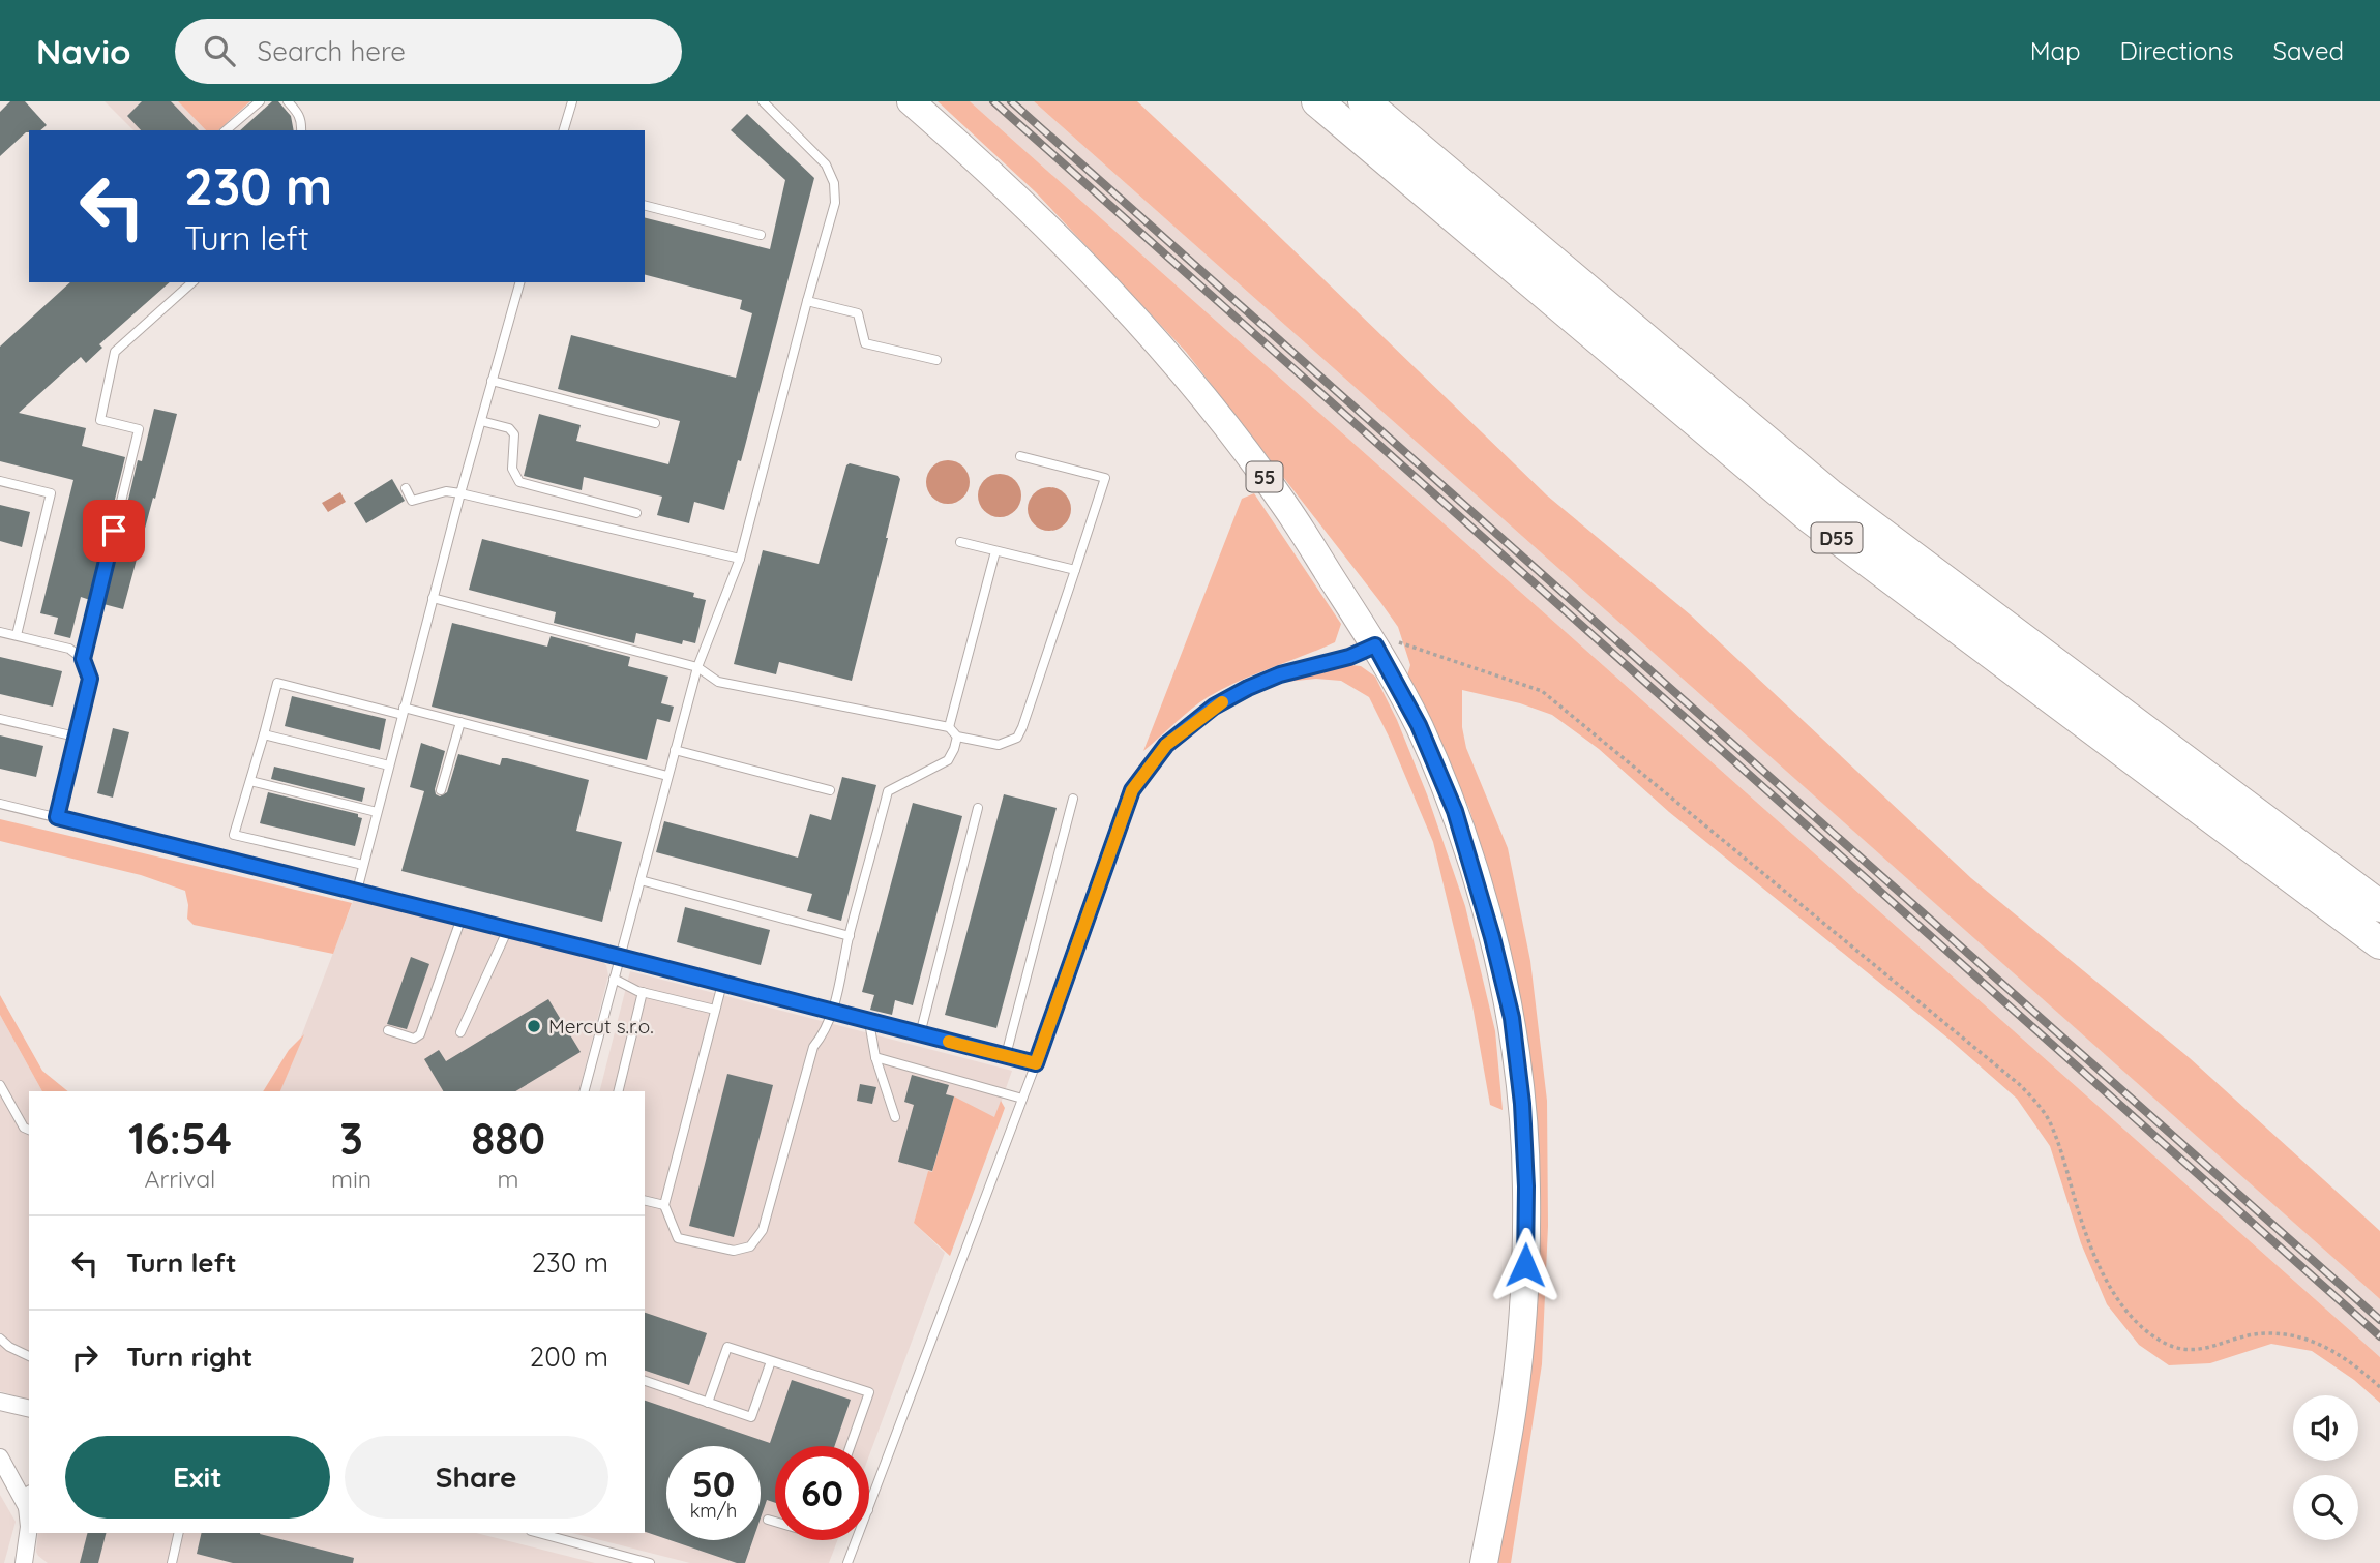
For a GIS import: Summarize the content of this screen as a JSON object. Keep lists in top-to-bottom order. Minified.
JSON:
{"streets":{"highway":["D55"],"main road":["55"]},"places":["Mercut s.r.o."],"page":{"header":"Navio","search":"Search here","nav":["Map","Directions","Saved"],"turn":["230 m","Turn left"],"eta":["16:54","Arrival","3","min","880","m"],"list":[{"name":"Turn left","value":"230 m"},{"name":"Turn right","value":"200 m"}],"buttons":["Exit","Share"],"speed":"50 km/h","limit":"60"}}
